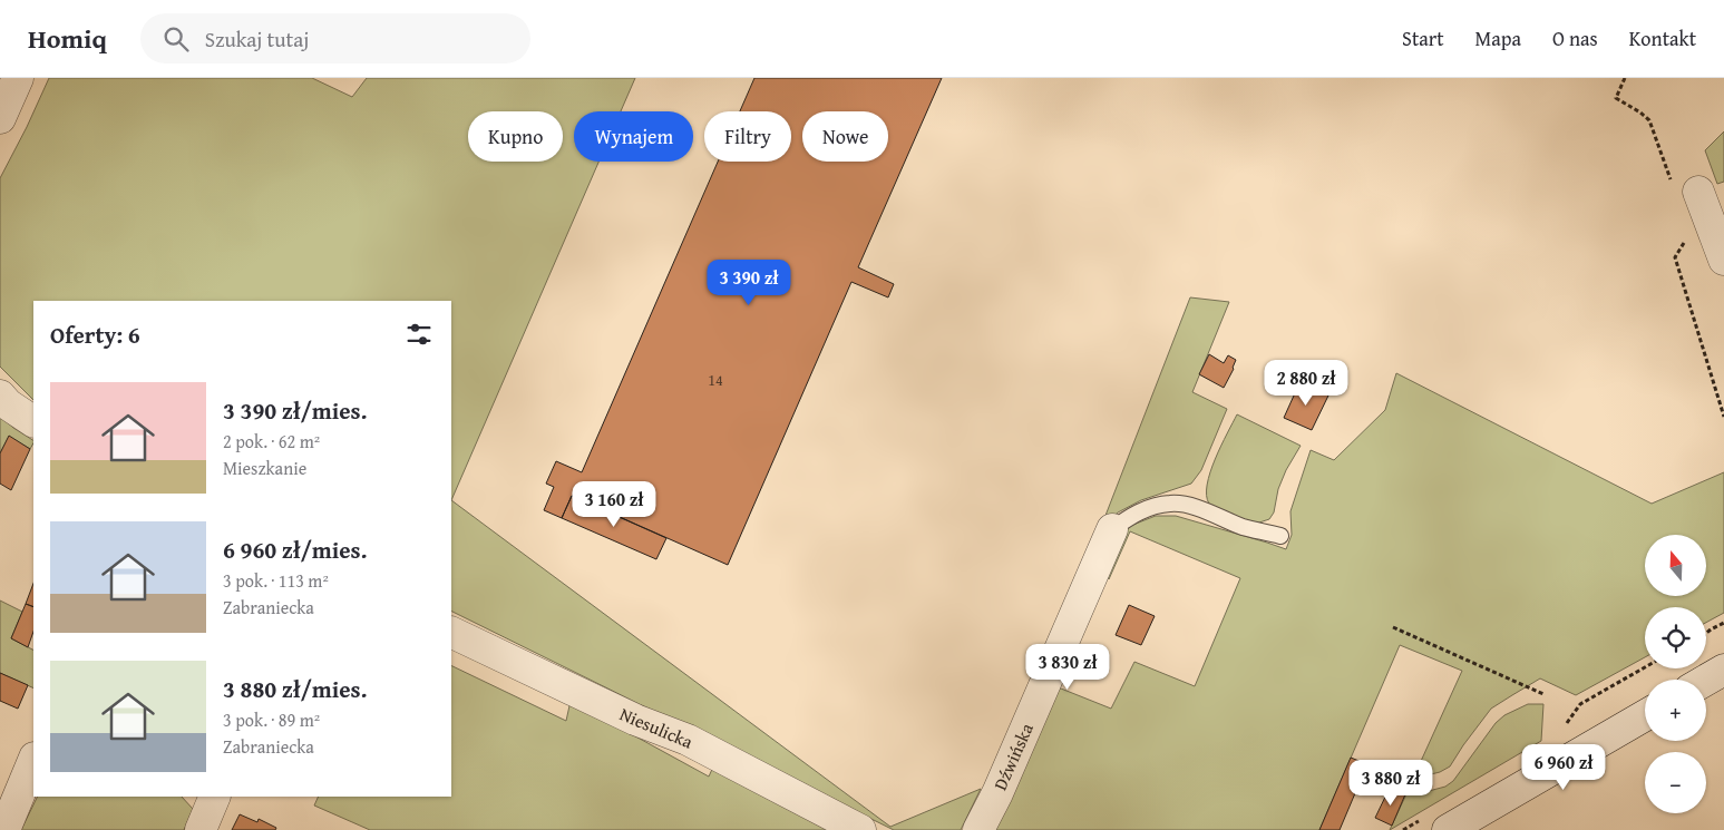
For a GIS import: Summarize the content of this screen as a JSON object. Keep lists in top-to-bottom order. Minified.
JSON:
{"streets":{"street":["Niesulicka","Dźwińska"]},"house_numbers":["14"],"north":"top","page":{"header":"Homiq","search":"Szukaj tutaj","nav":["Start","Mapa","O nas","Kontakt"],"chip":["Kupno","Wynajem","Filtry","Nowe"],"price":["3 390 zł","2 880 zł","3 160 zł","3 830 zł","6 960 zł","3 880 zł"],"heading":"Oferty: 6","list":[{"name":"3 390 zł/mies.","note":"2 pok. · 62 m² · Mieszkanie"},{"name":"6 960 zł/mies.","note":"3 pok. · 113 m² · Zabraniecka"},{"name":"3 880 zł/mies.","note":"3 pok. · 89 m² · Zabraniecka"}],"map_buttons":["+","−"]}}
